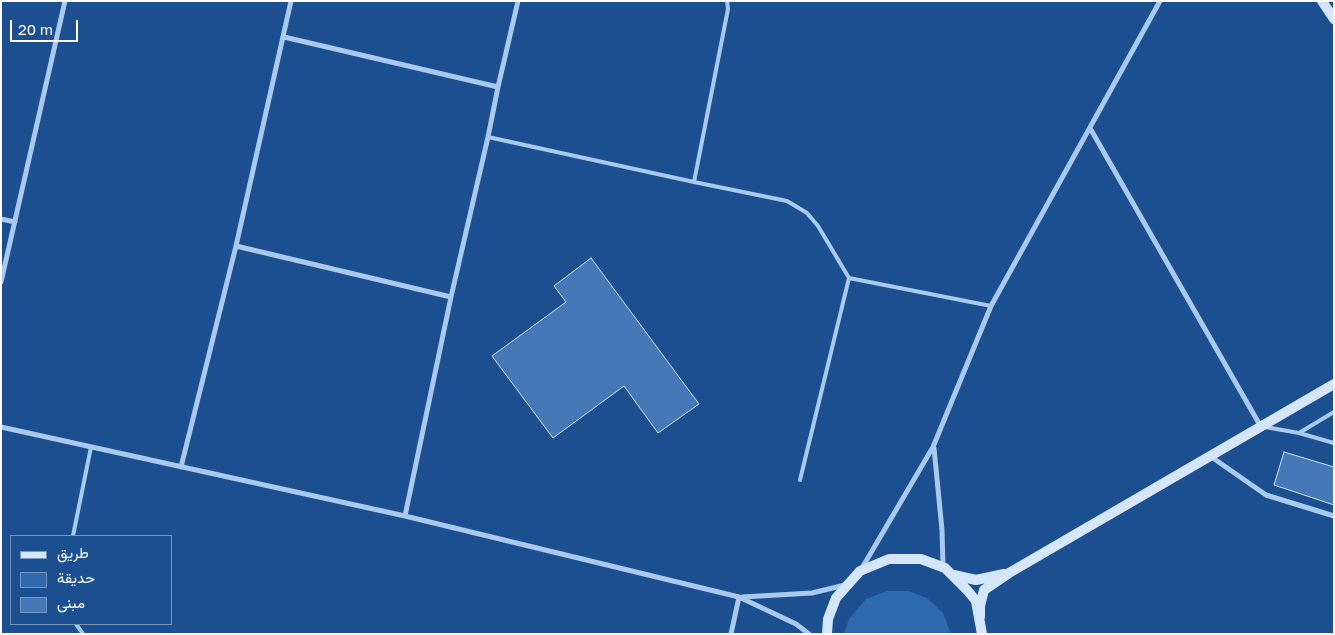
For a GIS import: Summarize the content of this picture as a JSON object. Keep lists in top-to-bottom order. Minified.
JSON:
{"legend":["طريق","حديقة","مبنى"],"scale_bar":"20 m"}
